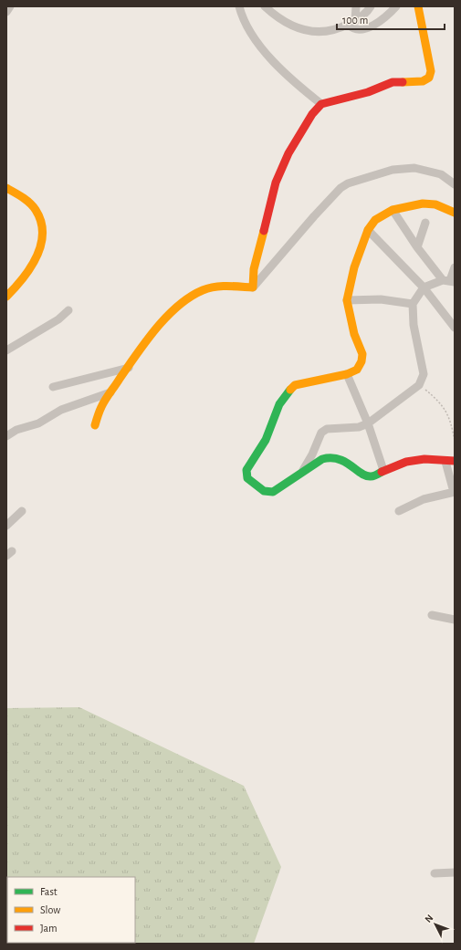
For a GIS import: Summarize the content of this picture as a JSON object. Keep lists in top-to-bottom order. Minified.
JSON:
{"legend":["Fast","Slow","Jam"],"scale_bar":"100 m","north":"top left"}
